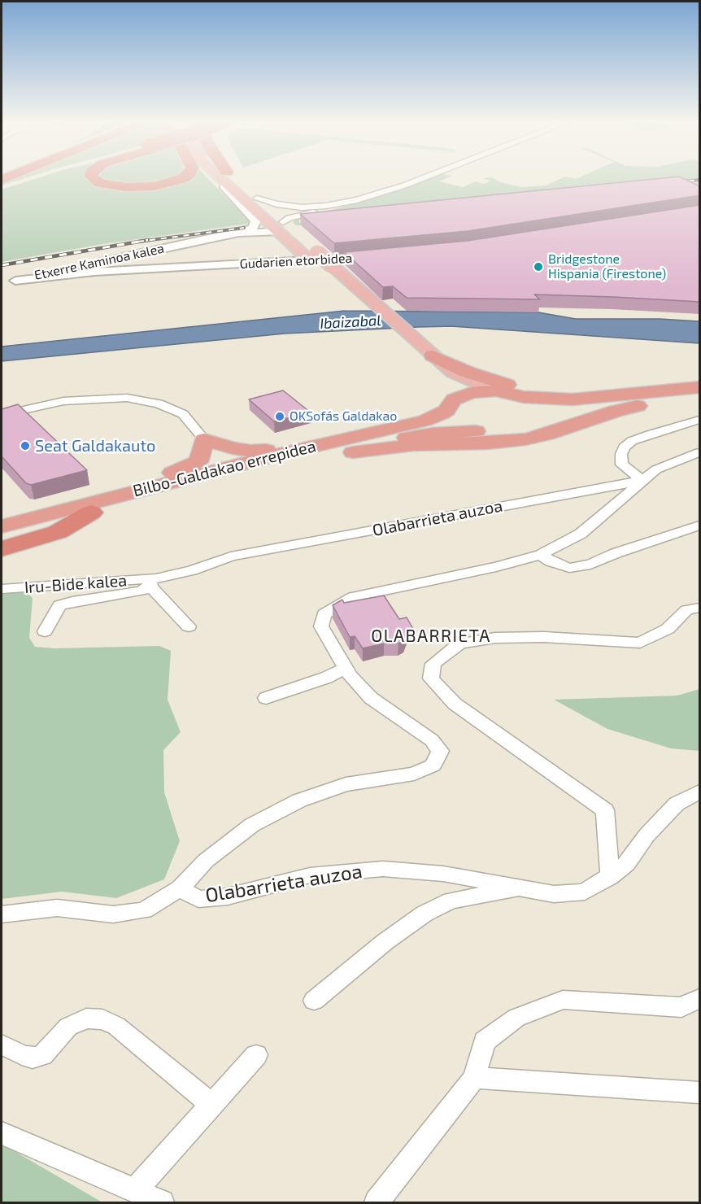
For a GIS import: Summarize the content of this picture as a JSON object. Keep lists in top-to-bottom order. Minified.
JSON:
{"streets":{"highway":["Bilbo-Galdakao errepidea"],"main road":["Gudarien etorbidea"],"street":["Etxerre Kaminoa kalea","Olabarrieta auzoa","Iru-Bide kalea"]},"crossings":[["Gudarien etorbidea","Etxerre Kaminoa kalea"],["Olabarrieta auzoa","Iru-Bide kalea"]],"districts":["OLABARRIETA"],"water":["Ibaizabal"],"places":["Bridgestone Hispania (Firestone)","OKSofás Galdakao","Seat Galdakauto"]}
